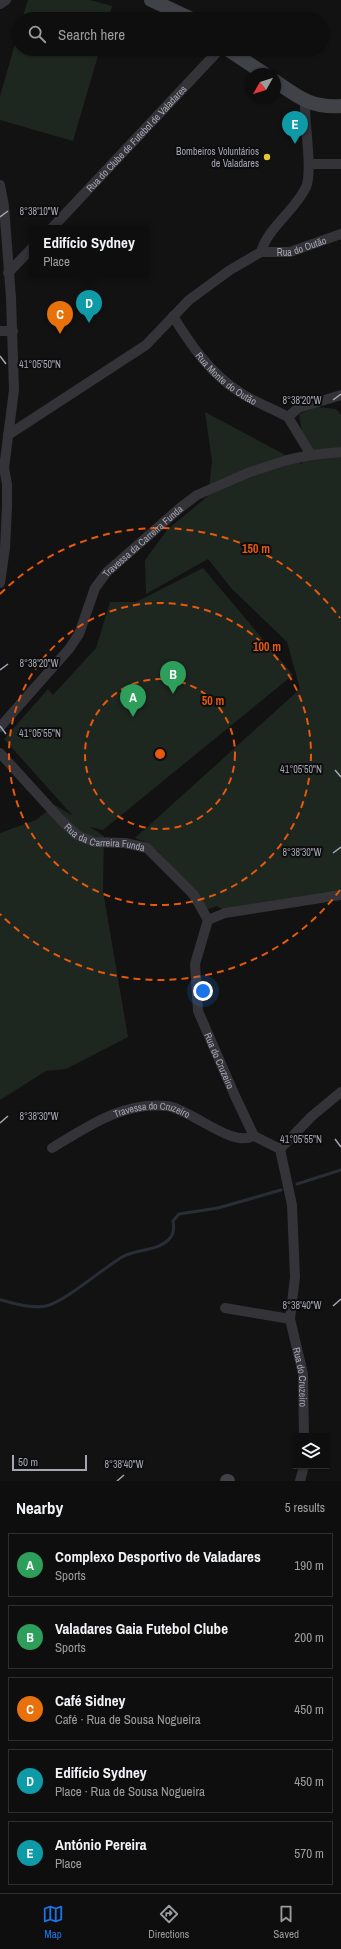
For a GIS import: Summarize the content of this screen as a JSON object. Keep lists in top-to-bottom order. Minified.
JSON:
{"streets":{"street":["Rua do Clube de Futebol de Valadares","Rua do Outão","Rua Monte do Outão","Travessa da Carreira Funda","Rua da Carreira Funda","Rua do Cruzeiro","Travessa do Cruzeiro"]},"crossings":[["Rua da Carreira Funda","Rua do Cruzeiro"],["Rua do Cruzeiro","Travessa do Cruzeiro"]],"places":["Bombeiros Voluntários de Valadares"],"scale_bar":"50 m","north":"bottom left","page":{"search":"Search here","pins":["E","D","C","B","A"],"popup":["Edifício Sydney","Place"],"scale":"50 m","heading":["Nearby","5 results"],"list":[{"mark":"A","name":"Complexo Desportivo de Valadares","note":"Sports","value":"190 m"},{"mark":"B","name":"Valadares Gaia Futebol Clube","note":"Sports","value":"200 m"},{"mark":"C","name":"Café Sidney","note":"Café · Rua de Sousa Nogueira","value":"450 m"},{"mark":"D","name":"Edifício Sydney","note":"Place · Rua de Sousa Nogueira","value":"450 m"},{"mark":"E","name":"António Pereira","note":"Place","value":"570 m"}],"nav":["Map","Directions","Saved"]},"coordinates":["8°38'10\"W","41°05'50\"N","8°38'20\"W","41°05'55\"N","8°38'30\"W","8°38'40\"W"],"rings":["150 m","100 m","50 m"]}
